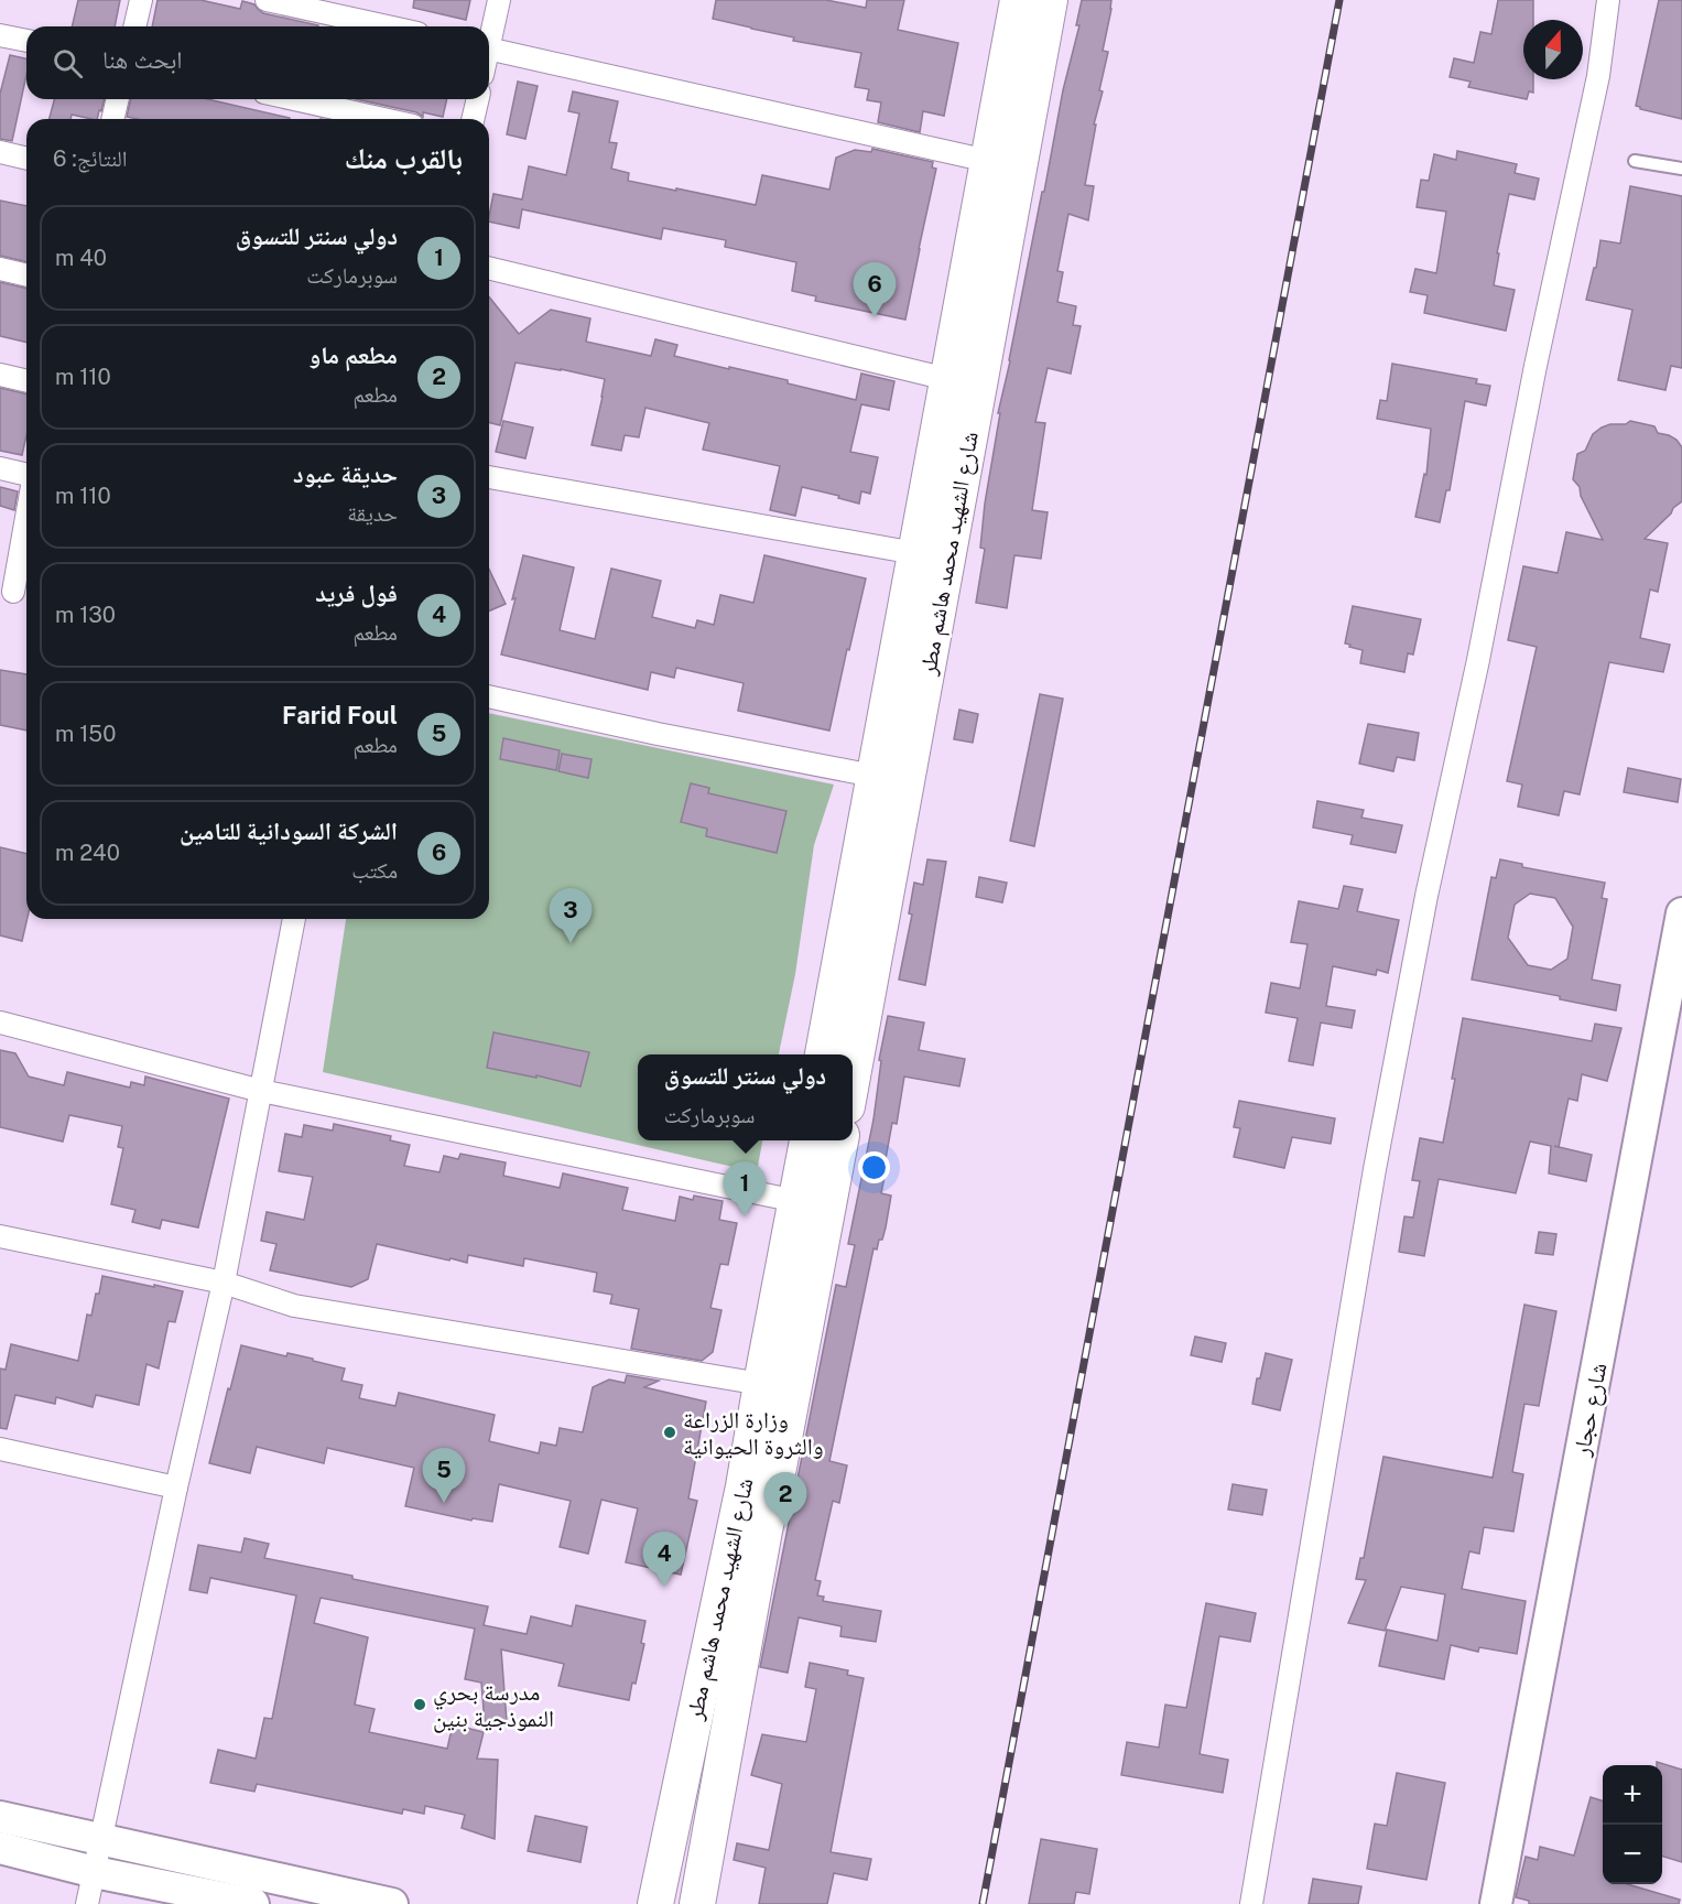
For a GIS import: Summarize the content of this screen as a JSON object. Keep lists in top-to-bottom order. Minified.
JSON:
{"streets":{"main road":["شارع الشهيد محمد هاشم مطر"],"street":["شارع حجار"]},"places":["وزارة الزراعة والثروة الحيوانية","مدرسة بحري النموذجية بنين"],"north":"top","page":{"search":"ابحث هنا","heading":["بالقرب منك","النتائج: 6"],"list":[{"mark":"1","name":"دولي سنتر للتسوق","note":"سوبرماركت","value":"40 m"},{"mark":"2","name":"مطعم ماو","note":"مطعم","value":"110 m"},{"mark":"3","name":"حديقة عبود","note":"حديقة","value":"110 m"},{"mark":"4","name":"فول فريد","note":"مطعم","value":"130 m"},{"mark":"5","name":"Farid Foul","note":"مطعم","value":"150 m"},{"mark":"6","name":"الشركة السودانية للتامين","note":"مكتب","value":"240 m"}],"pins":["6","3","1","5","2","4"],"popup":["دولي سنتر للتسوق","سوبرماركت"],"map_buttons":["+","−"]}}
